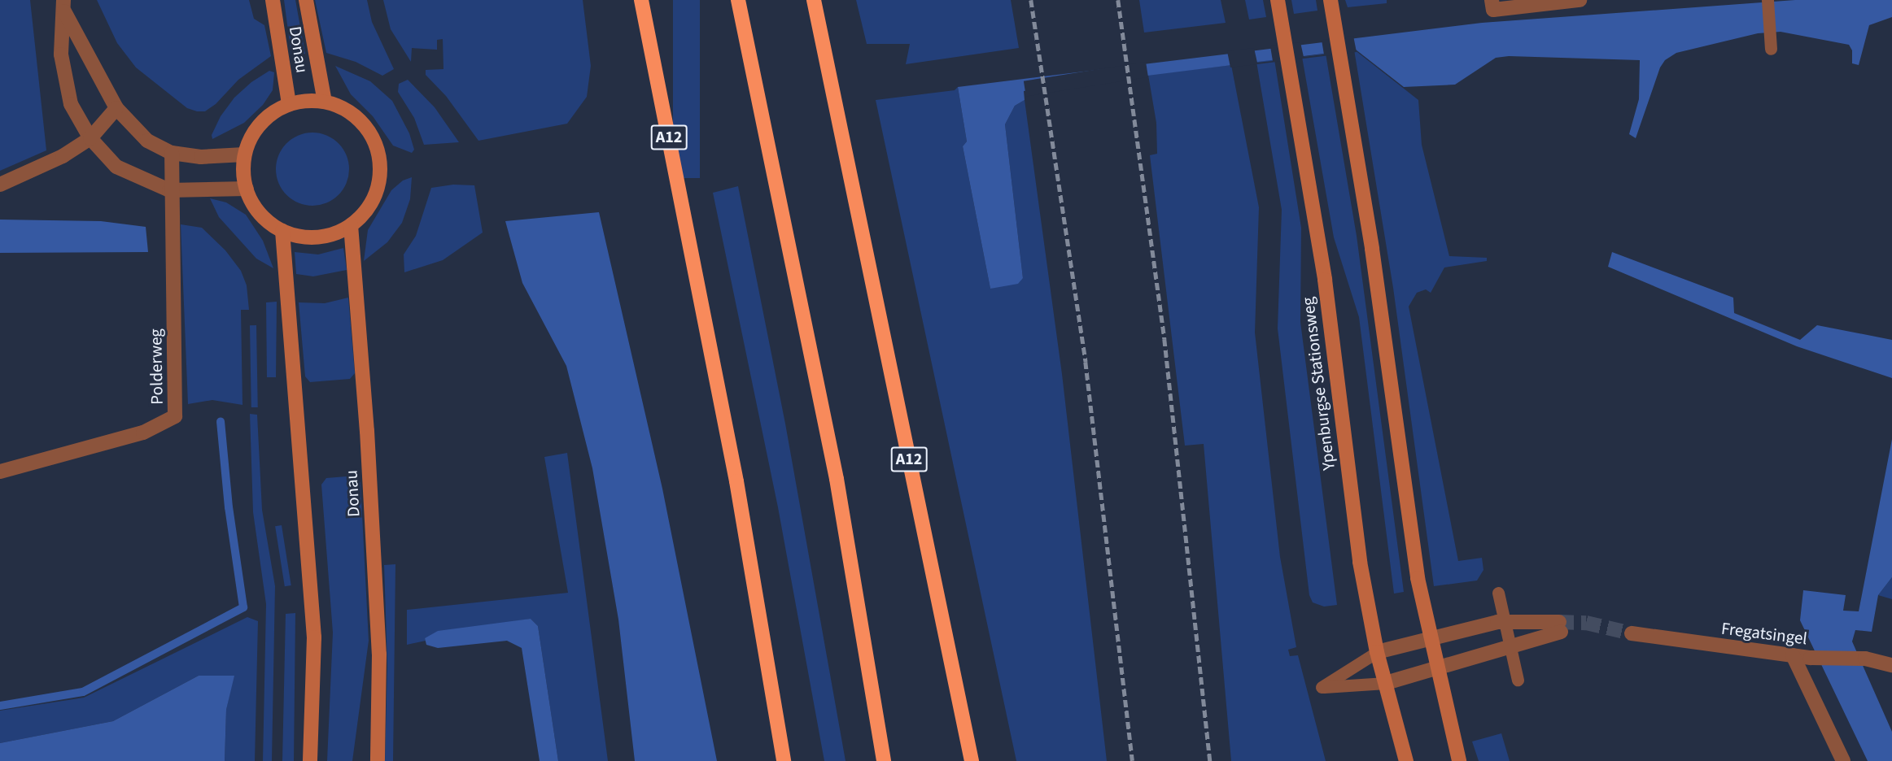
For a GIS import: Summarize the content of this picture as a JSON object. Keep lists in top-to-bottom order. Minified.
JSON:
{"streets":{"highway":["A12"],"main road":["Donau","Ypenburgse Stationsweg"],"street":["Polderweg","Fregatsingel"]}}
